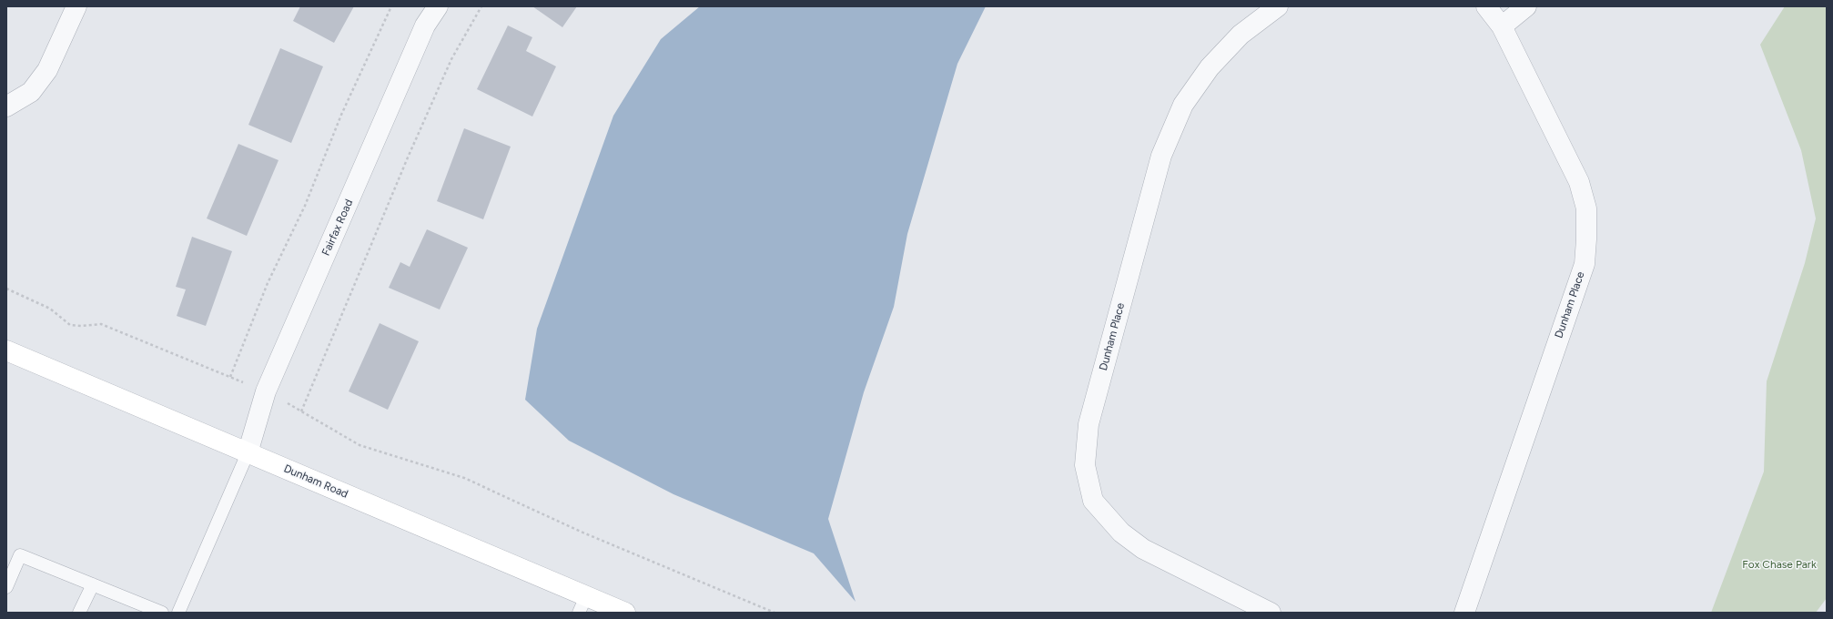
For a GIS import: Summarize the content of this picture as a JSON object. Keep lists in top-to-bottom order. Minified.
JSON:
{"streets":{"street":["Fairfax Road","Dunham Place","Dunham Road"]},"crossings":[["Fairfax Road","Dunham Road"]],"parks":["Fox Chase Park"]}
